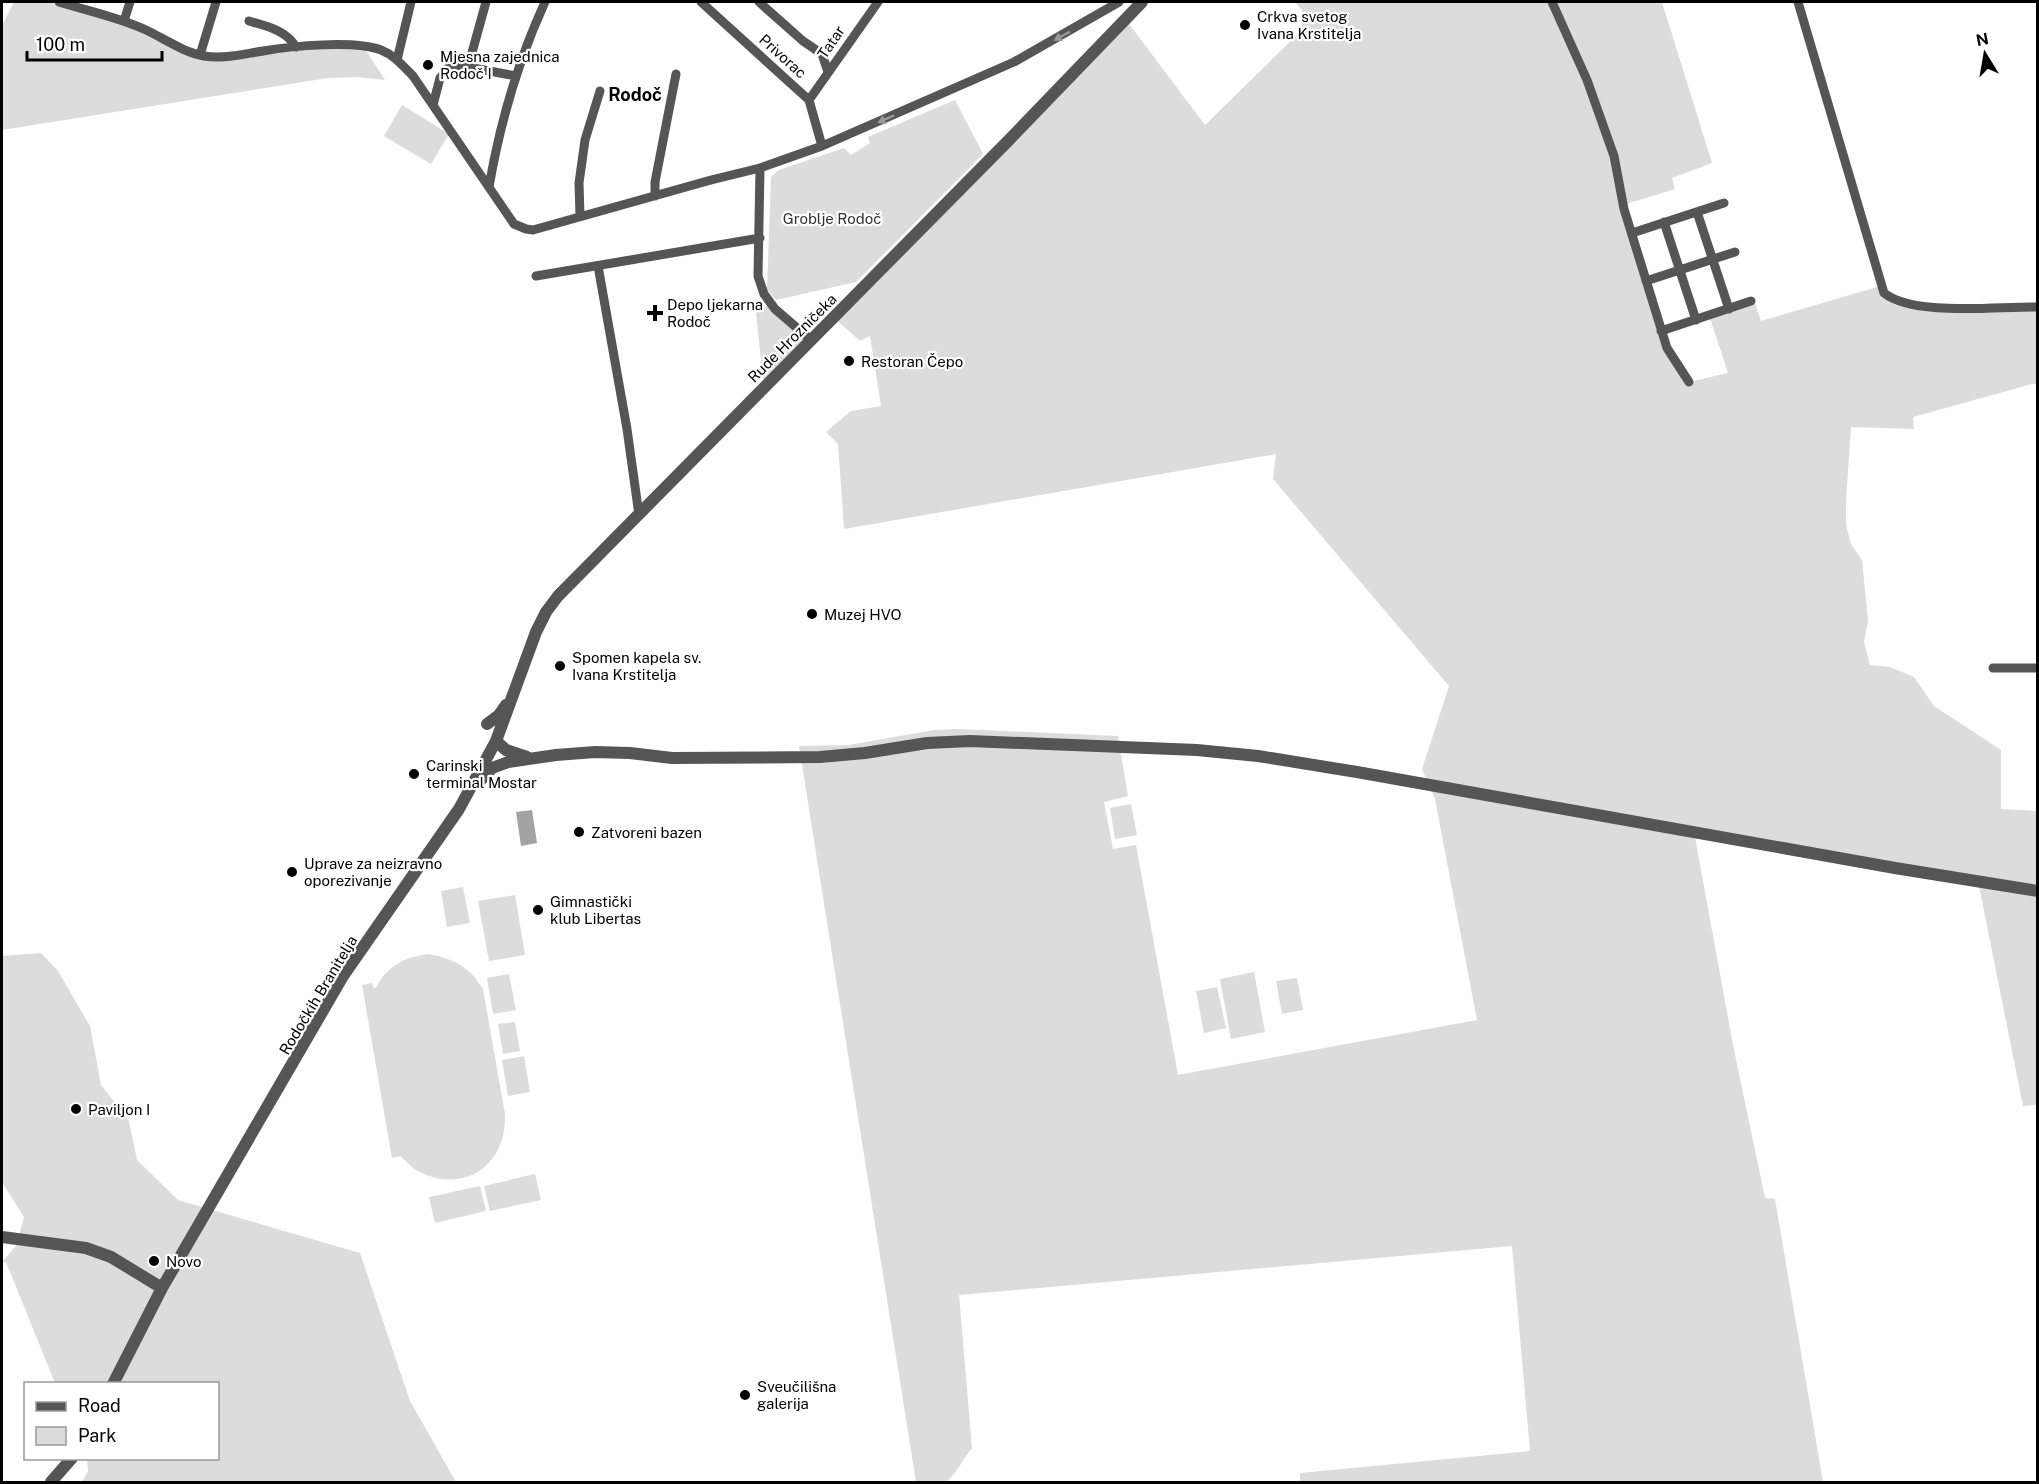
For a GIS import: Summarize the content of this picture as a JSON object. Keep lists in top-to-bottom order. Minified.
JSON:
{"streets":{"street":["Tatar","Privorac","Rude Hrozničeka","Rodočkih Branitelja"]},"crossings":[["Tatar","Privorac"],["Rude Hrozničeka","Rodočkih Branitelja"]],"districts":["Rodoč"],"parks":["Groblje Rodoč"],"places":{"other":["Crkva svetog Ivana Krstitelja","Mjesna zajednica Rodoč I","Restoran Čepo","Muzej HVO","Spomen kapela sv. Ivana Krstitelja","Carinski terminal Mostar","Zatvoreni bazen","Uprave za neizravno oporezivanje","Gimnastički klub Libertas","Paviljon I","Novo","Sveučilišna galerija"],"health":["Depo ljekarna Rodoč"]},"legend":["Road","Park"],"scale_bar":"100 m","north":"top"}
